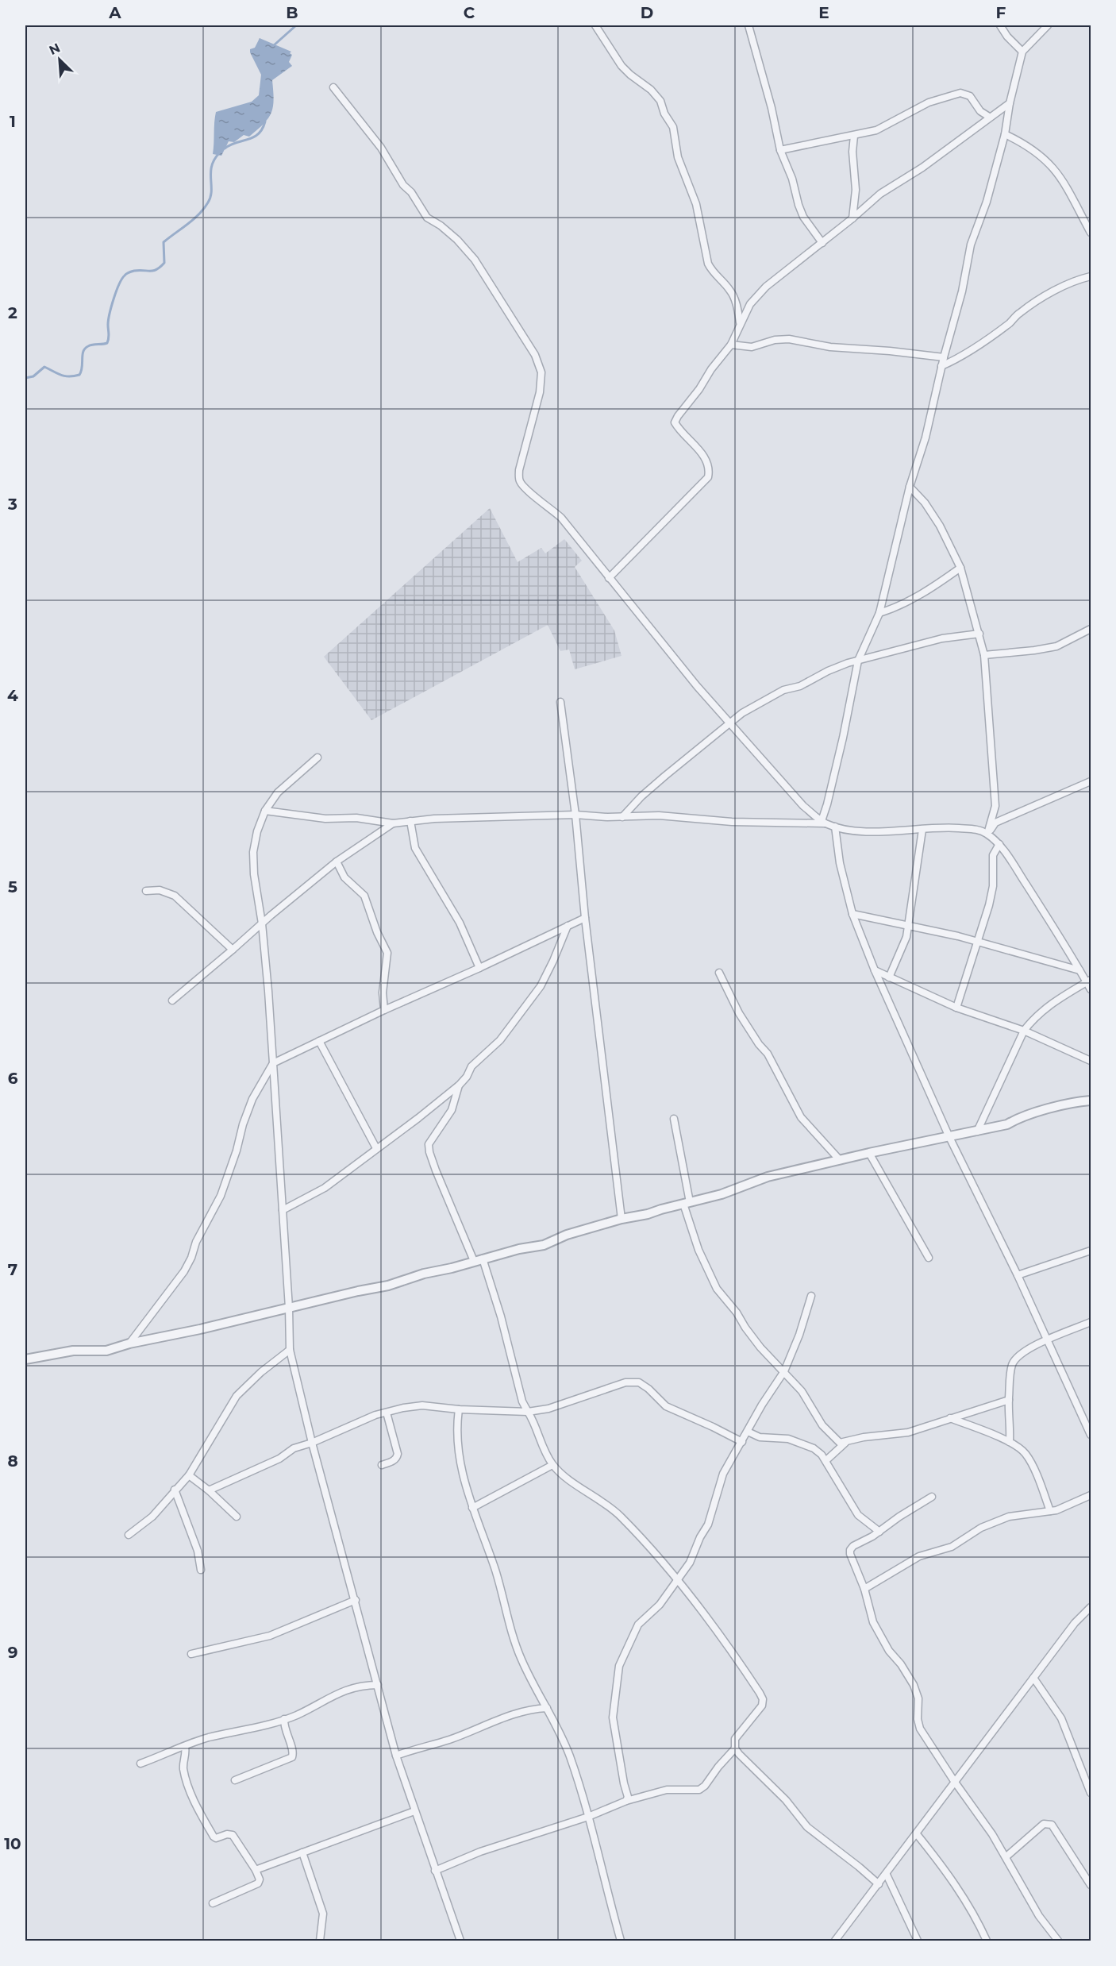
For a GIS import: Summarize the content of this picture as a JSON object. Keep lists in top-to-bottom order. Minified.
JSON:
{"north":"top left","grid":{"columns":["A","B","C","D","E","F"],"rows":["1","2","3","4","5","6","7","8","9","10"]}}
